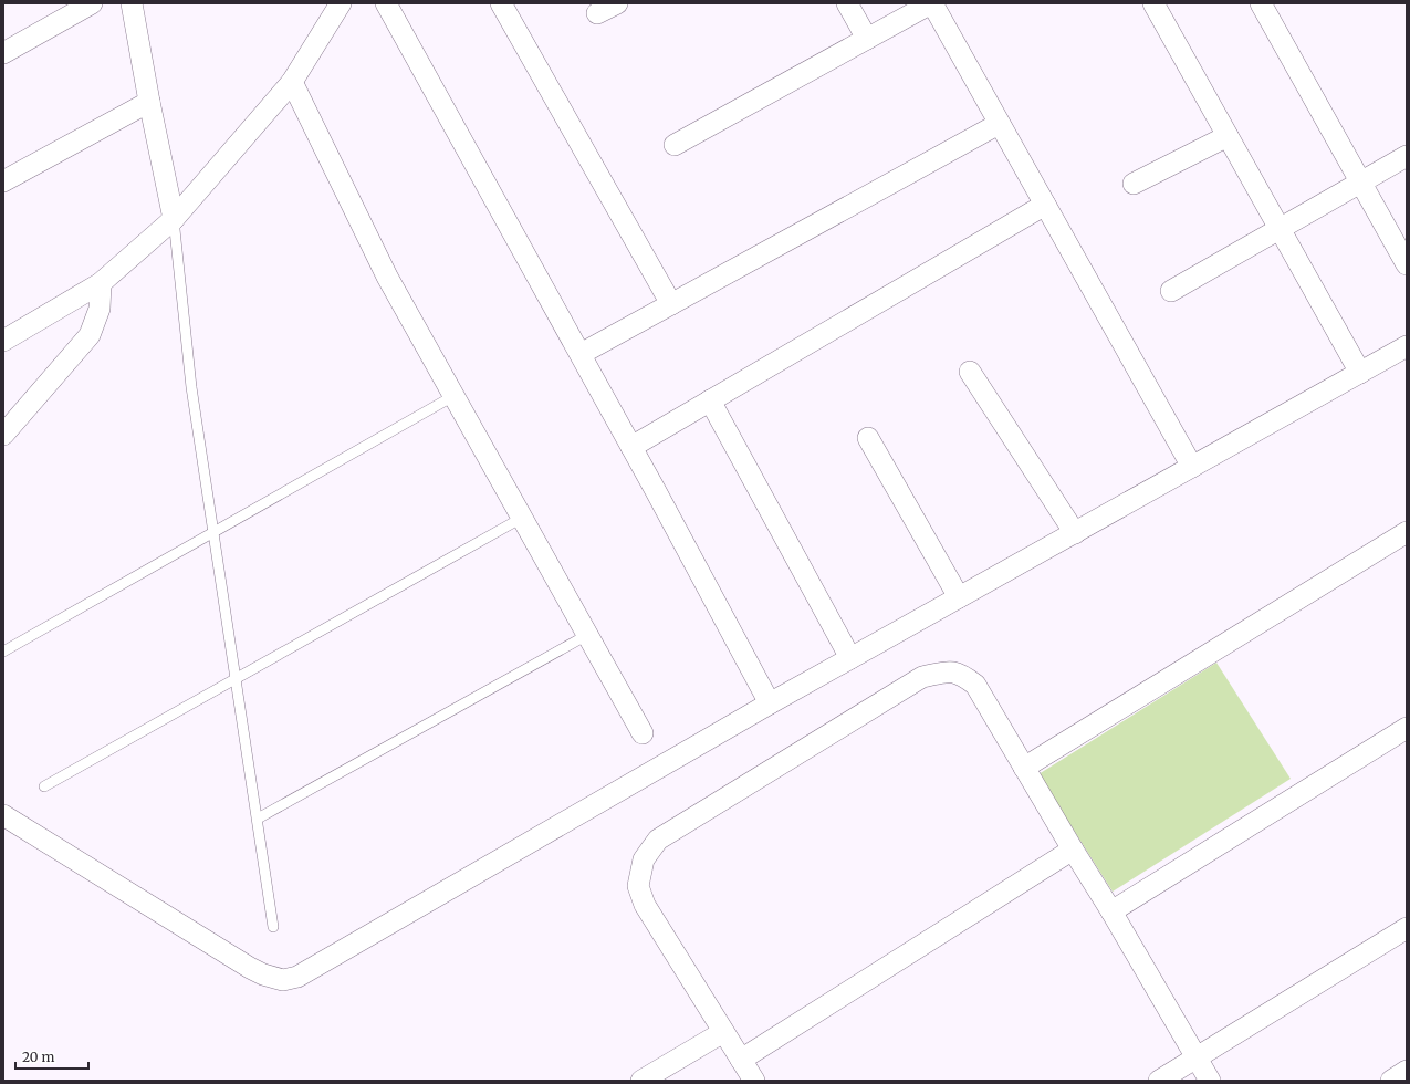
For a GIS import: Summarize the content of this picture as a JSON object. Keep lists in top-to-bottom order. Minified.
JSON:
{"scale_bar":"20 m"}
